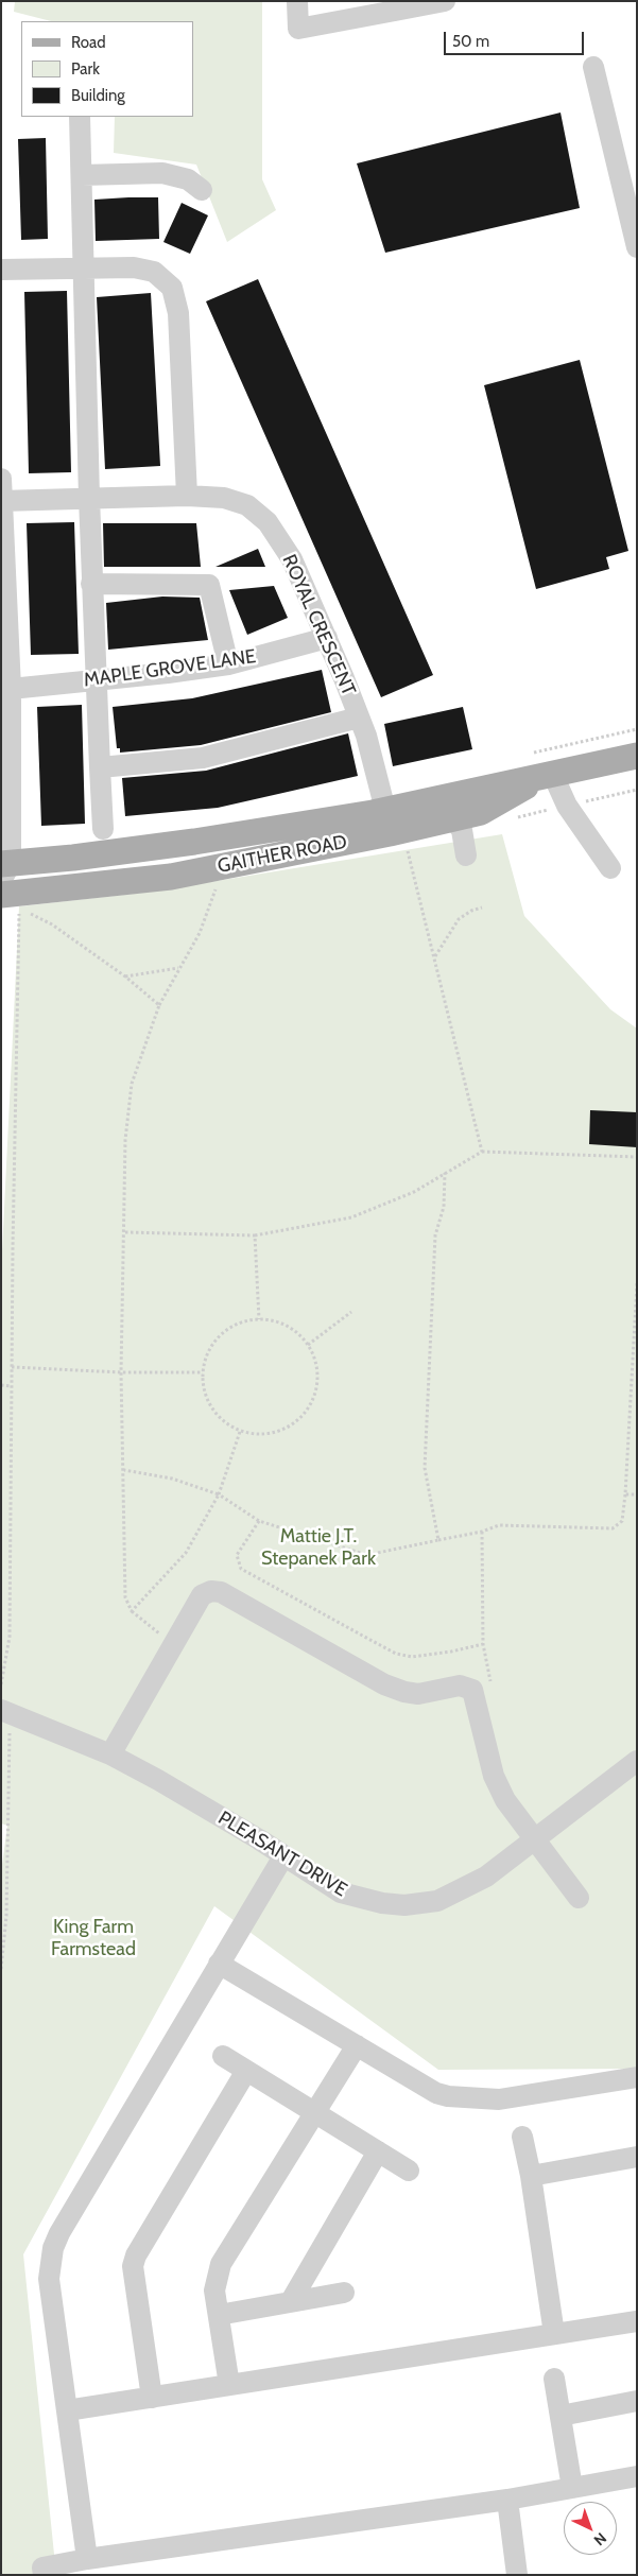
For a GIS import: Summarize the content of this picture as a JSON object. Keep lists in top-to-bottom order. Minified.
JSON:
{"streets":{"main road":["GAITHER ROAD"],"street":["ROYAL CRESCENT","MAPLE GROVE LANE","PLEASANT DRIVE"]},"crossings":[["ROYAL CRESCENT","MAPLE GROVE LANE"],["ROYAL CRESCENT","GAITHER ROAD"]],"parks":["Mattie J.T. Stepanek Park","King Farm Farmstead"],"legend":["Road","Park","Building"],"scale_bar":"50 m","north":"bottom right"}
